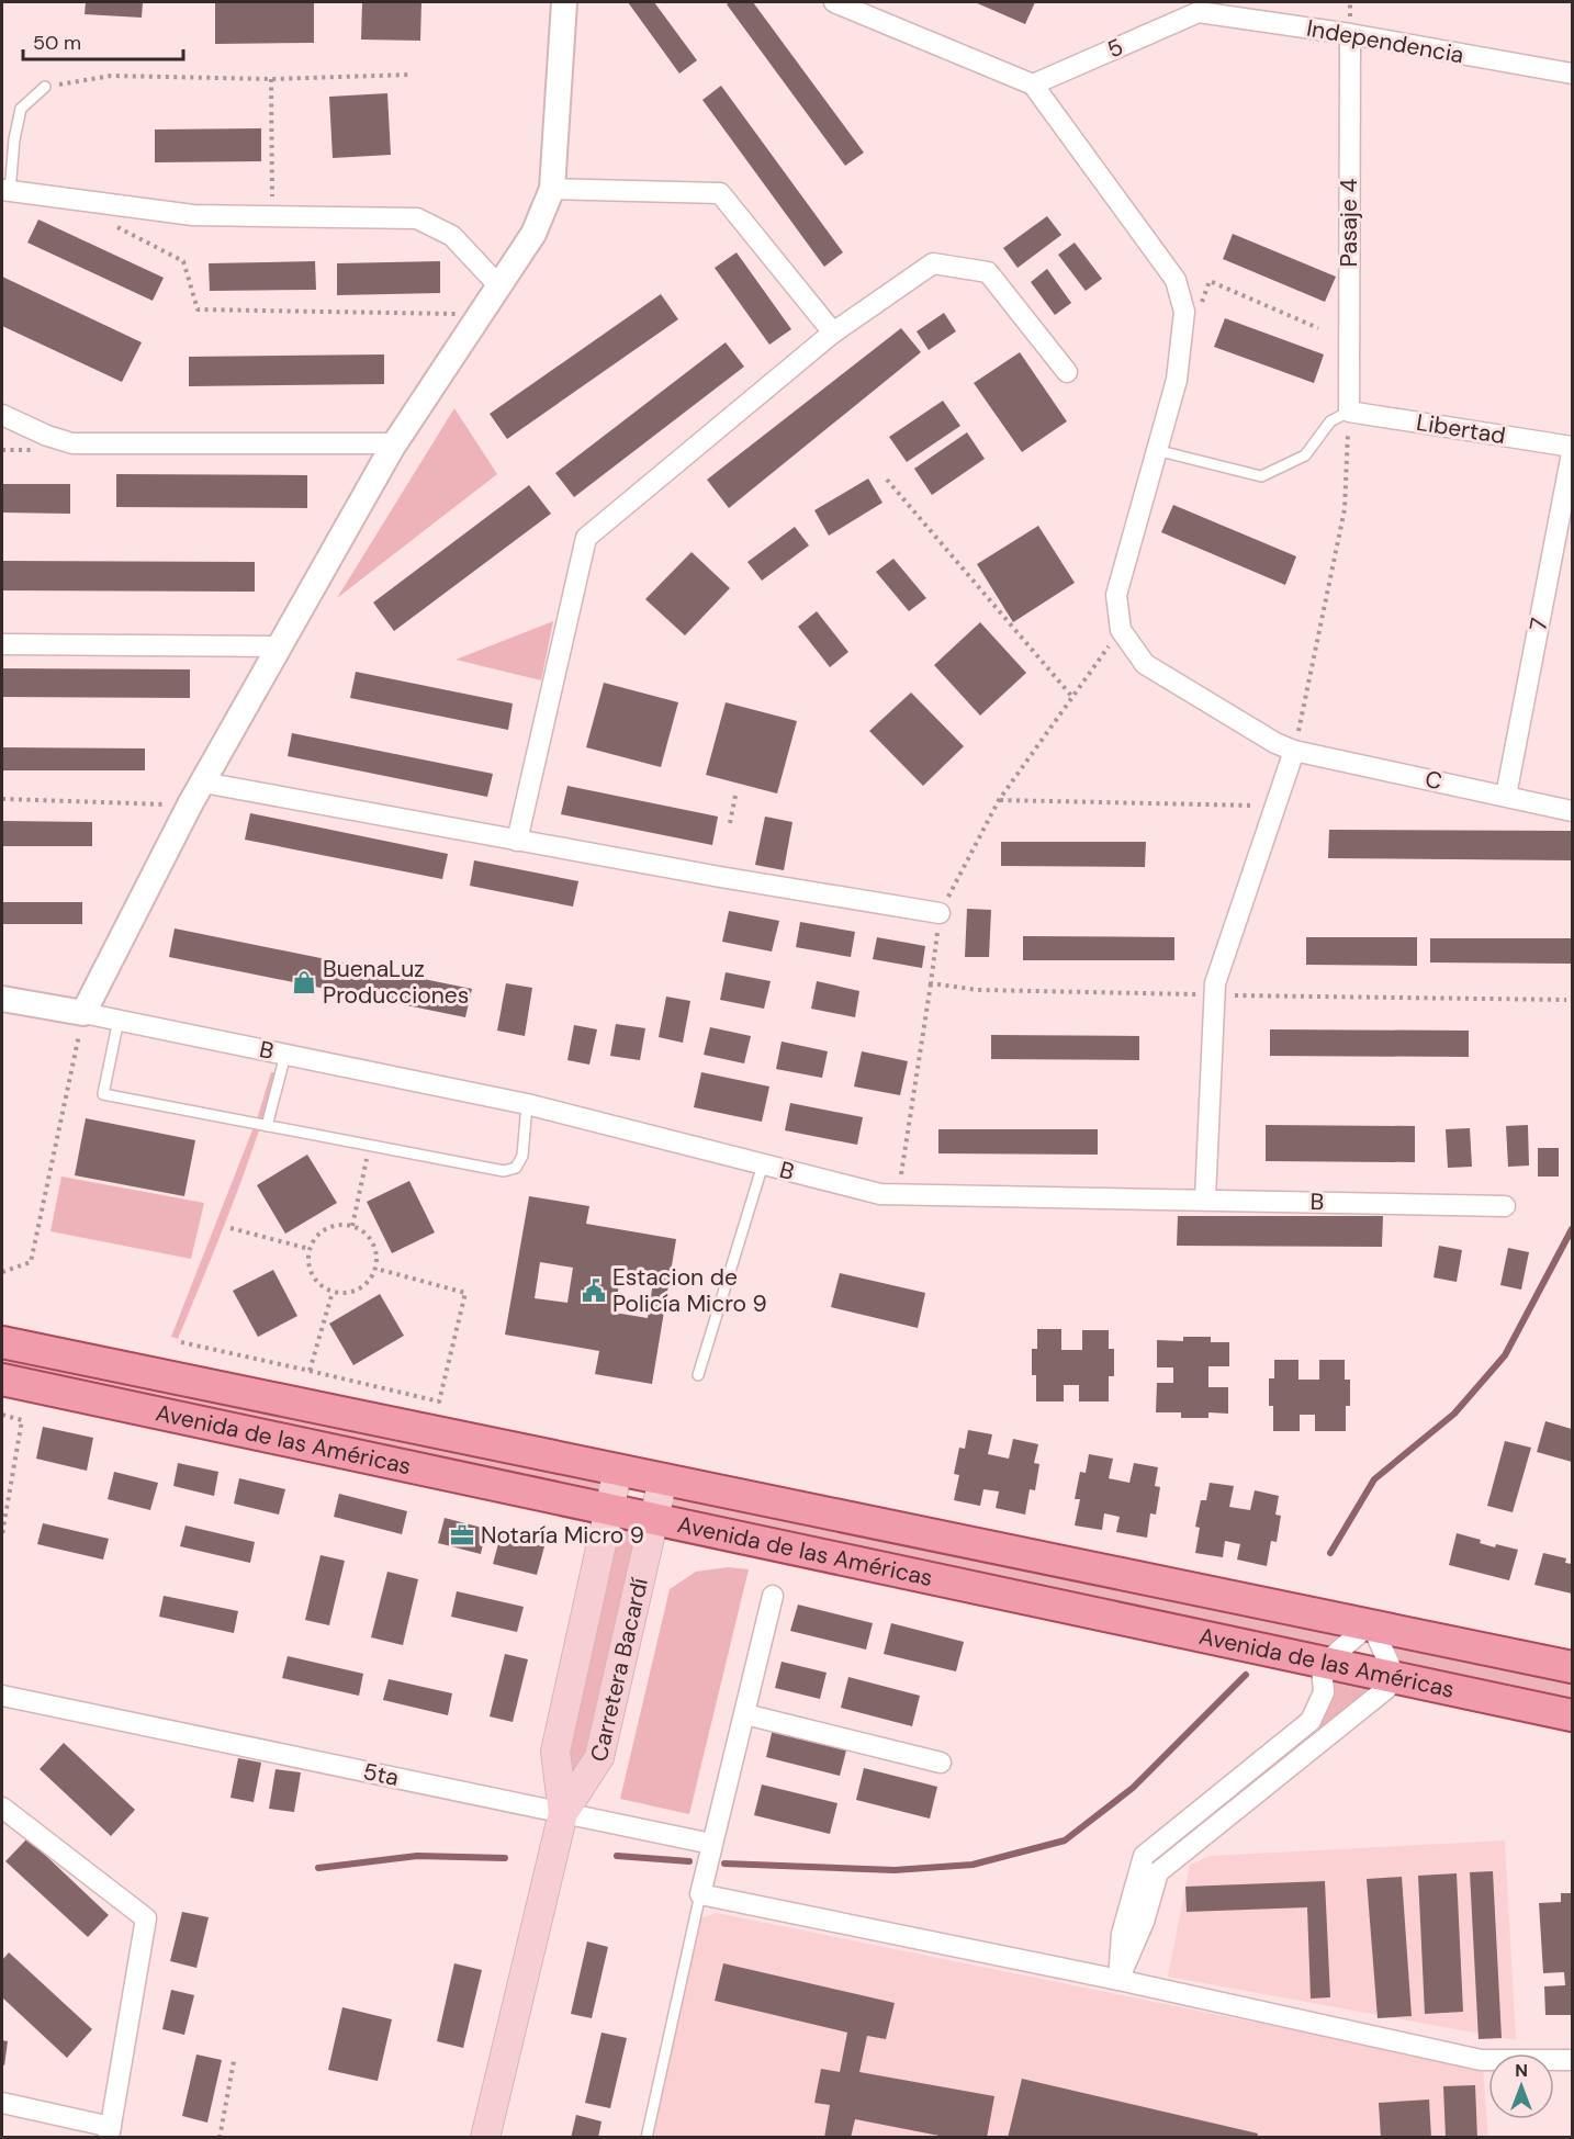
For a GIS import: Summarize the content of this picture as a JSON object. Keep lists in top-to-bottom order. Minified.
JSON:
{"streets":{"main road":["Avenida de las Américas","Carretera Bacardí"],"street":["Independencia","5","Pasaje 4","Libertad","7","C","B","5ta"]},"crossings":[["Independencia","5"],["Independencia","Pasaje 4"],["Pasaje 4","Libertad"],["7","C"],["Avenida de las Américas","Carretera Bacardí"],["Carretera Bacardí","5ta"]],"places":{"shop":["BuenaLuz Producciones"],"public building":["Estacion de Policía Micro 9"],"office":["Notaría Micro 9"]},"scale_bar":"50 m","north":"top"}
